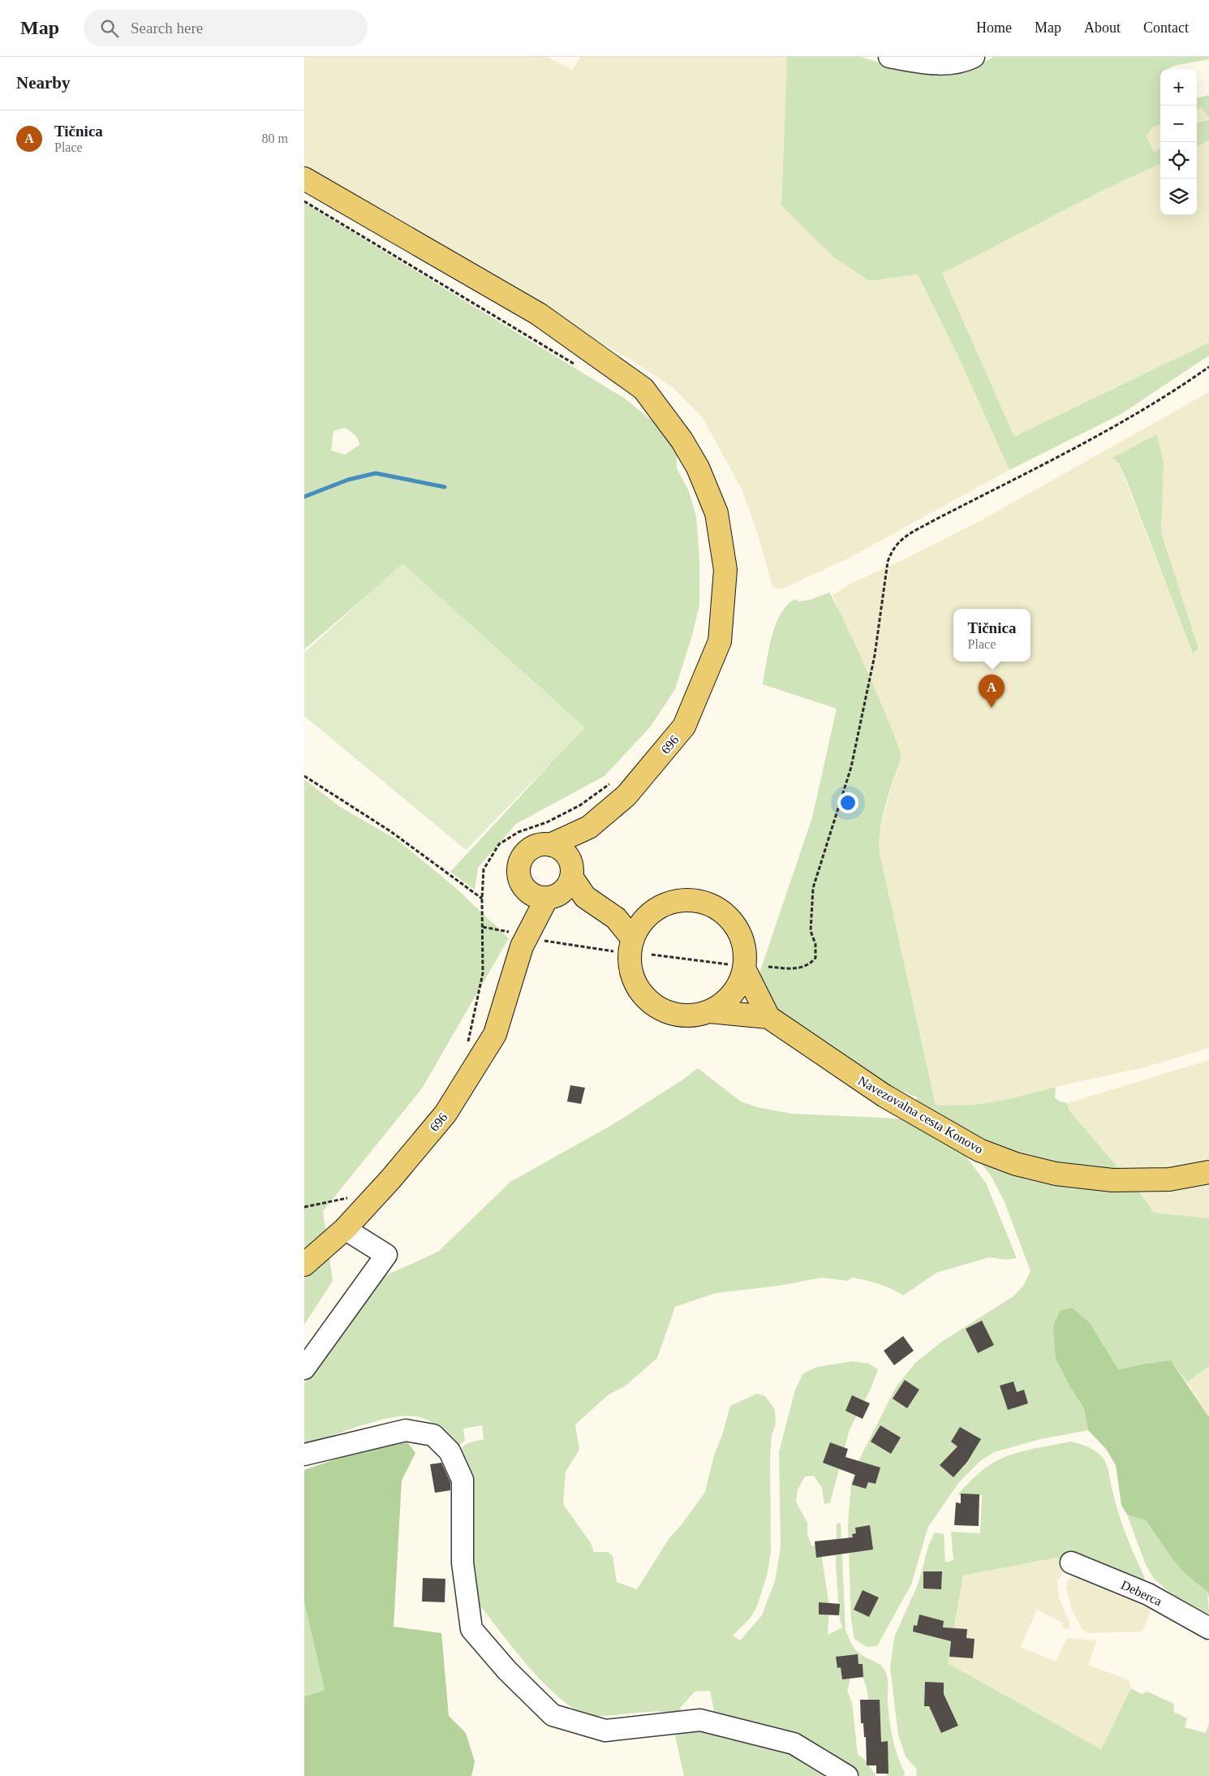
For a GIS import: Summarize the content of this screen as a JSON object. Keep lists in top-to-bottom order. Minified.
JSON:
{"streets":{"main road":["696","Navezovalna cesta Konovo"],"street":["Deberca"]},"page":{"header":"Map","search":"Search here","nav":["Home","Map","About","Contact"],"heading":"Nearby","map_buttons":["+","−"],"list":[{"mark":"A","name":"Tičnica","note":"Place","value":"80 m"}],"popup":["Tičnica","Place"],"pins":"A"}}
